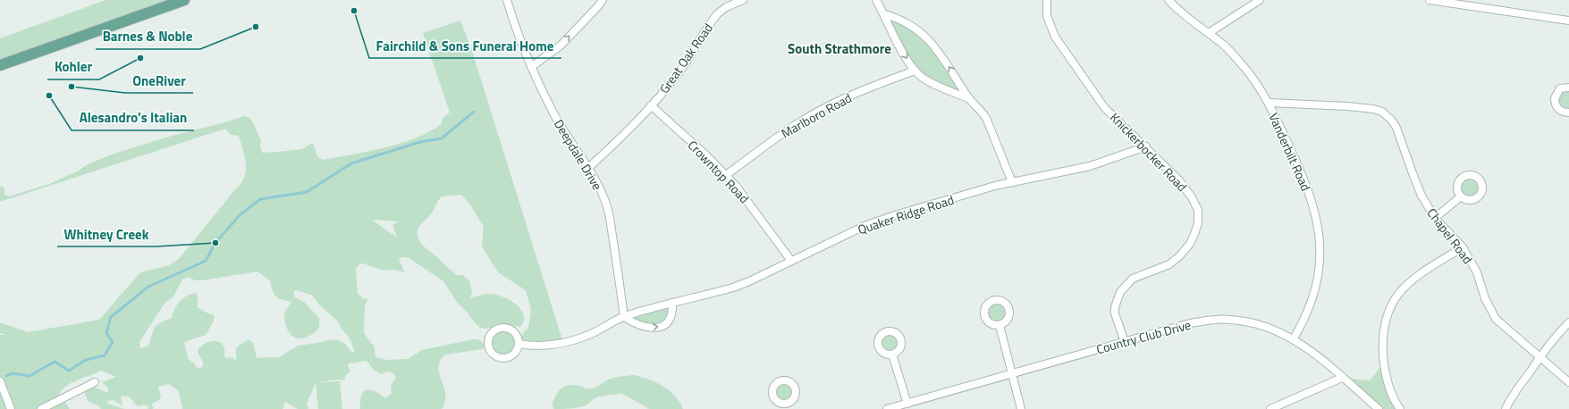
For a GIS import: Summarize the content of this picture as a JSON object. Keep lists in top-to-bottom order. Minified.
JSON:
{"streets":{"street":["Great Oak Road","Marlboro Road","Knickerbocker Road","Vanderbilt Road","Deepdale Drive","Crowntop Road","Quaker Ridge Road","Chapel Road","Country Club Drive"]},"crossings":[["Great Oak Road","Deepdale Drive"],["Great Oak Road","Crowntop Road"],["Marlboro Road","Crowntop Road"],["Knickerbocker Road","Quaker Ridge Road"],["Knickerbocker Road","Country Club Drive"],["Vanderbilt Road","Chapel Road"],["Vanderbilt Road","Country Club Drive"],["Deepdale Drive","Quaker Ridge Road"],["Crowntop Road","Quaker Ridge Road"]],"districts":["South Strathmore"],"places":["Fairchild & Sons Funeral Home","Barnes & Noble","Kohler","OneRiver","Alesandro's Italian","Whitney Creek"]}
